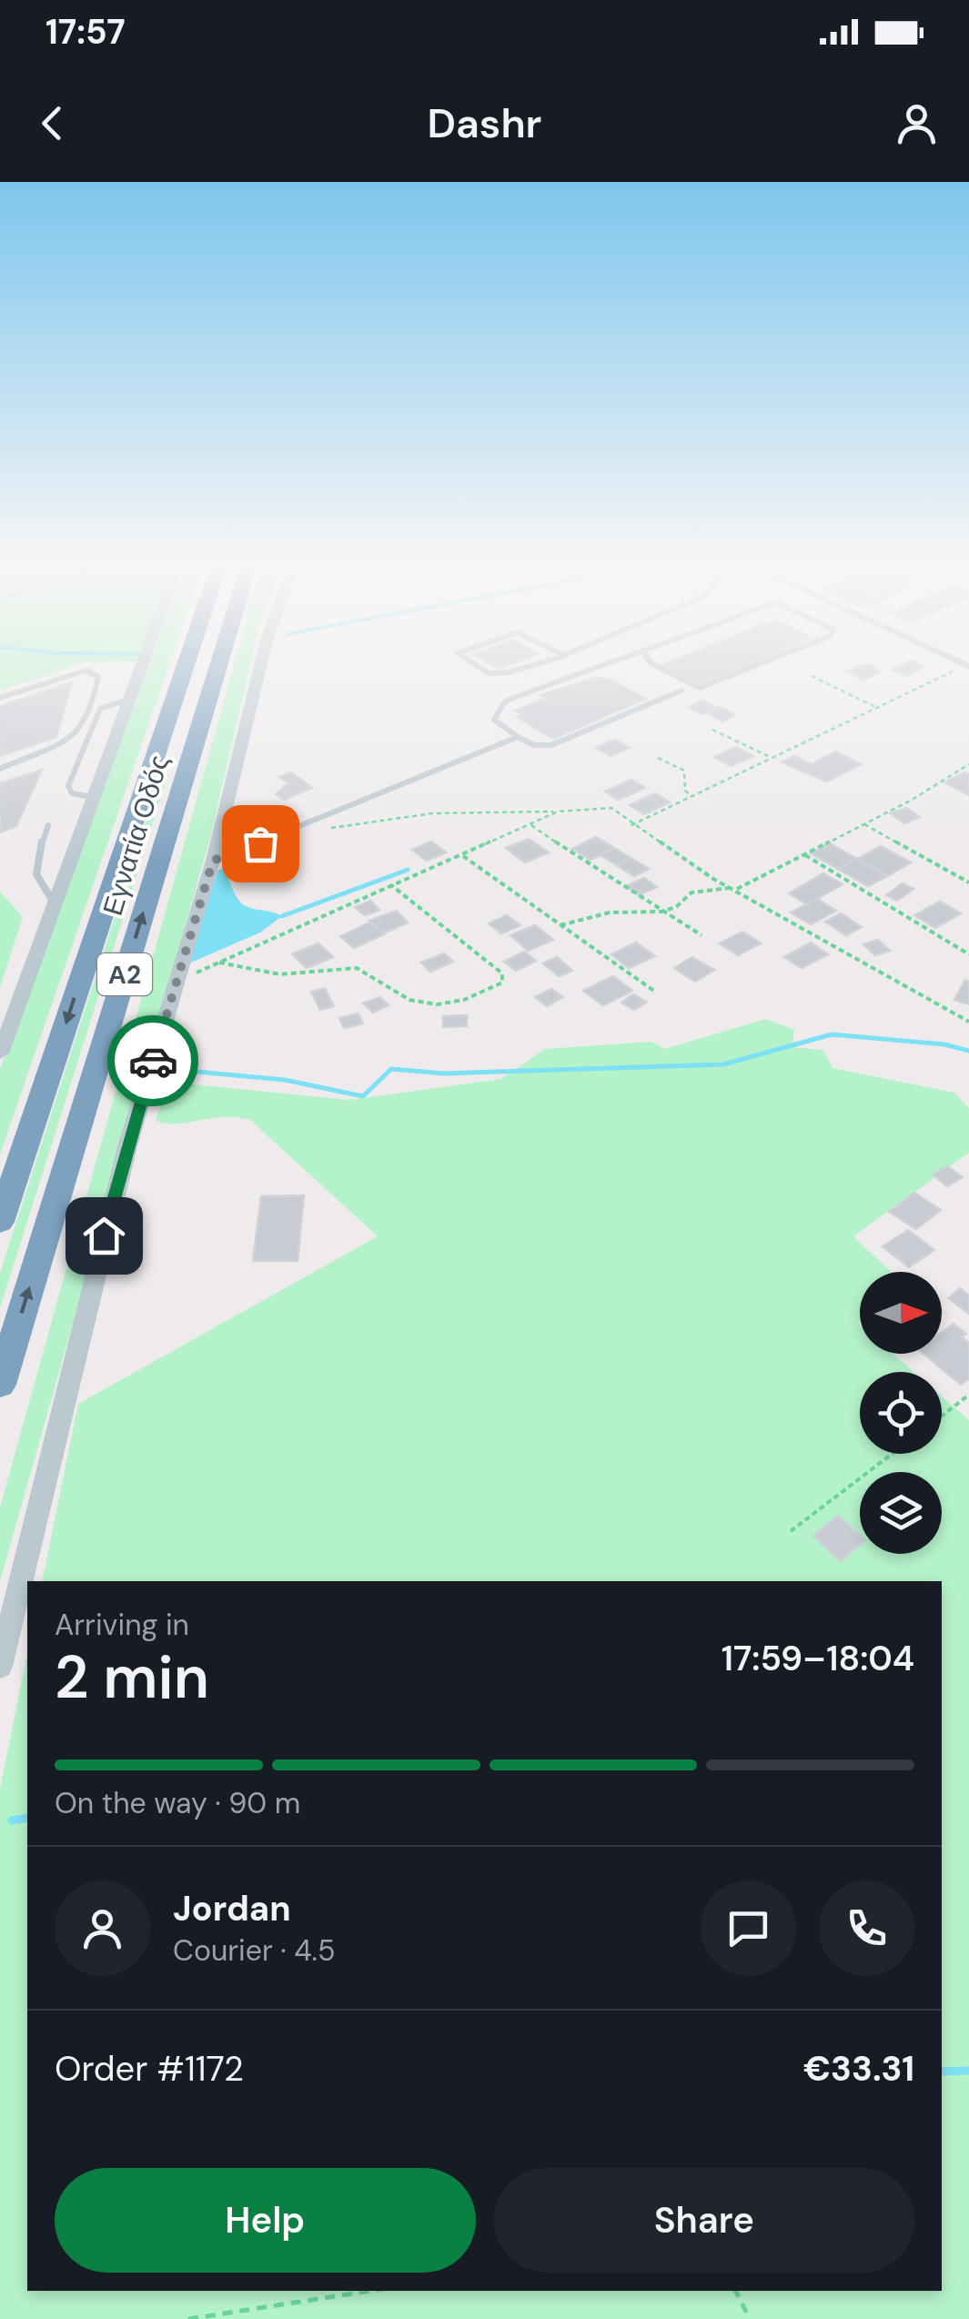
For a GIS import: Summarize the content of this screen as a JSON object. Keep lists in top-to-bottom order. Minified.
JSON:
{"streets":{"highway":["Εγνατία Οδός","Α2"]},"north":"right","page":{"status":"17:57","header":"Dashr","heading":["2 min","Arriving in","17:59–18:04"],"panel":["Jordan","Courier · 4.5","Order #1172","€33.31"],"bar":"On the way · 90 m","buttons":["Help","Share"]}}
